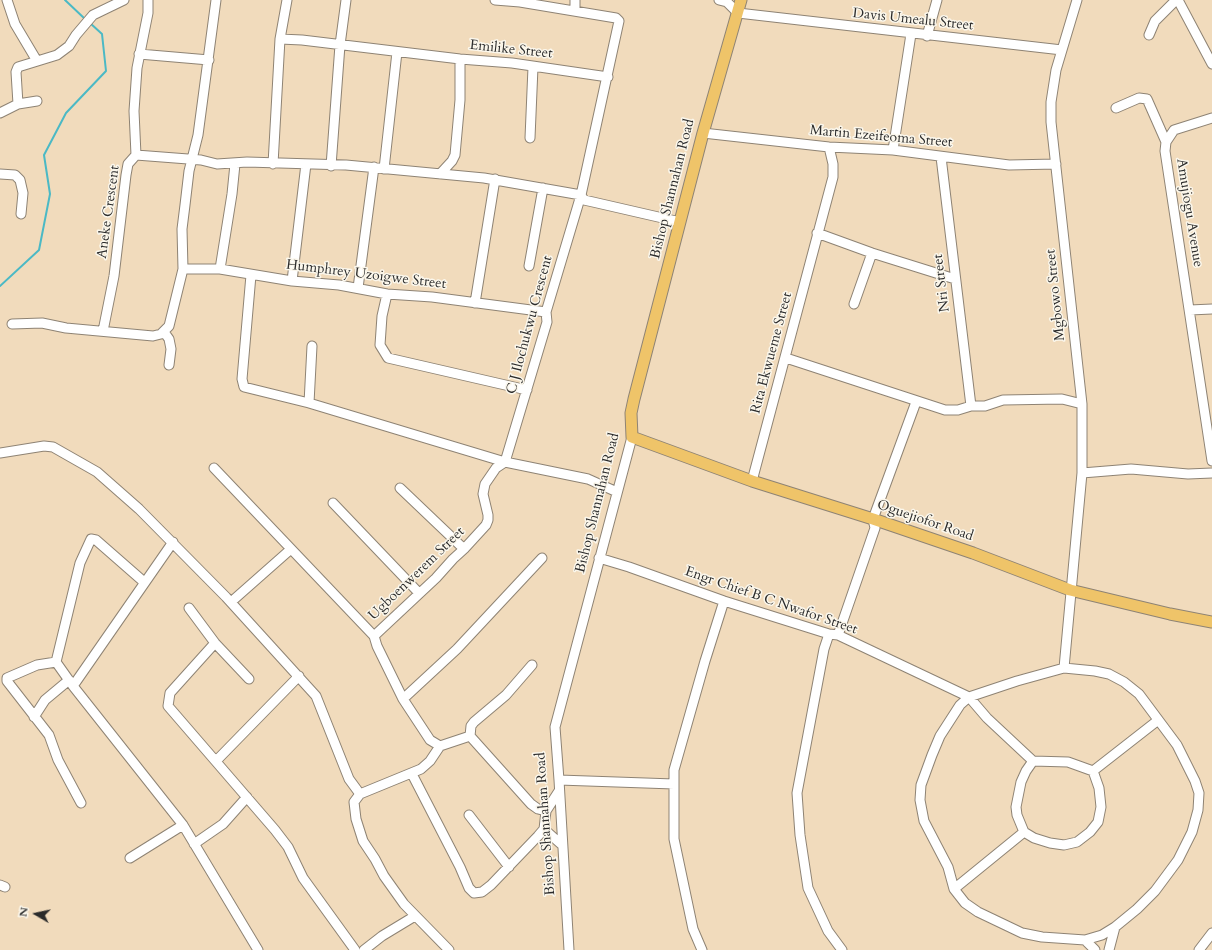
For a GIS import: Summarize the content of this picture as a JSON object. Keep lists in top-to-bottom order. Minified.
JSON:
{"streets":{"main road":["Bishop Shannahan Road","Oguejiofor Road"],"street":["Davis Umealu Street","Emilike Street","Martin Ezeifeoma Street","Aneke Crescent","Amujiogu Avenue","Humphrey Uzoigwe Street","Nri Street","Mgbowo Street","C J Ilochukwu Crescent","Rita Ekwueme Street","Ugboenwerem Street","Engr Chief B C Nwafor Street"]},"crossings":[["Davis Umealu Street","Bishop Shannahan Road"],["Davis Umealu Street","Mgbowo Street"],["Emilike Street","Aneke Crescent"],["Emilike Street","C J Ilochukwu Crescent"],["Martin Ezeifeoma Street","Bishop Shannahan Road"],["Martin Ezeifeoma Street","Nri Street"],["Martin Ezeifeoma Street","Mgbowo Street"],["Martin Ezeifeoma Street","Rita Ekwueme Street"],["Bishop Shannahan Road","Aneke Crescent"],["Bishop Shannahan Road","Oguejiofor Road"],["Bishop Shannahan Road","Engr Chief B C Nwafor Street"],["Aneke Crescent","C J Ilochukwu Crescent"],["Humphrey Uzoigwe Street","C J Ilochukwu Crescent"],["Mgbowo Street","Oguejiofor Road"],["C J Ilochukwu Crescent","Ugboenwerem Street"],["Rita Ekwueme Street","Oguejiofor Road"]],"north":"left"}
